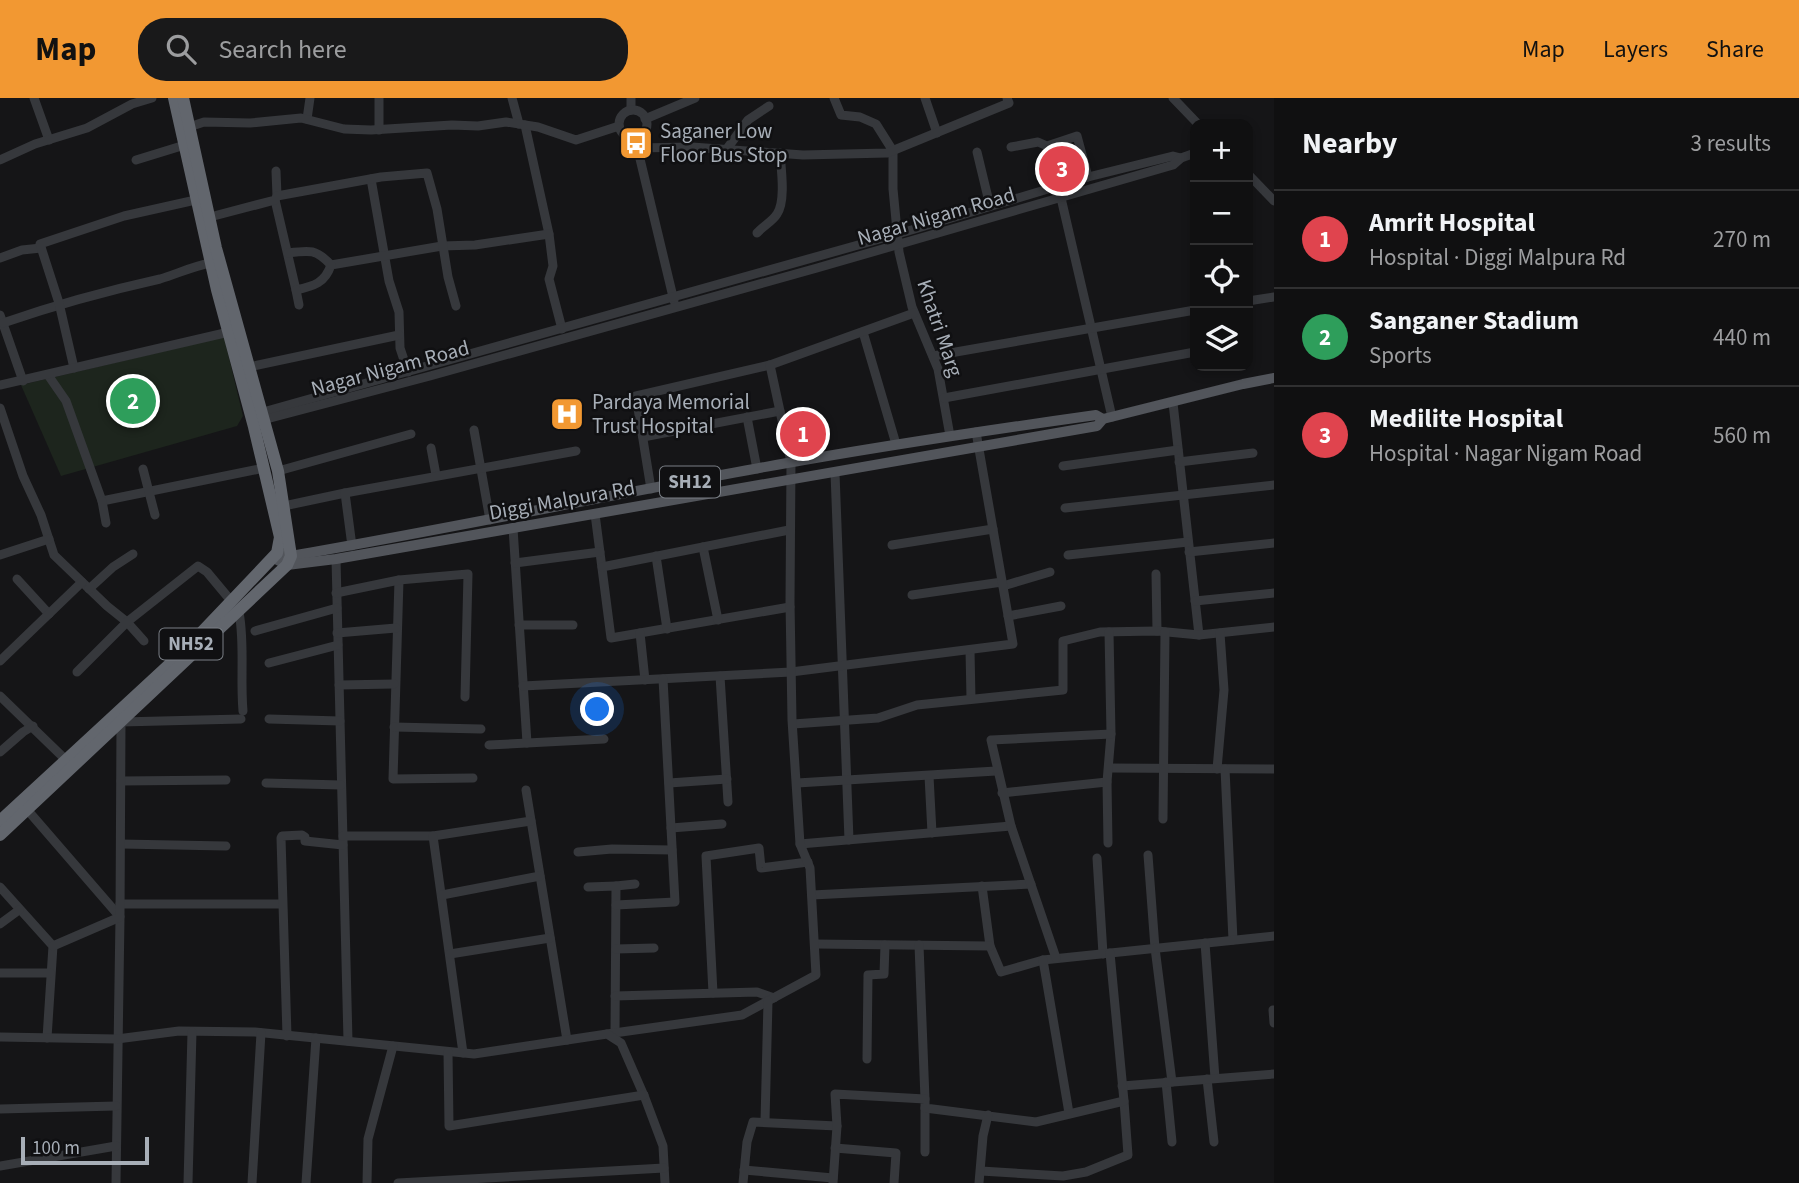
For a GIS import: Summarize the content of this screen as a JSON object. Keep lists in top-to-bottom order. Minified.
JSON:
{"streets":{"highway":["NH52"],"main road":["SH12","Diggi Malpura Rd"],"street":["Nagar Nigam Road","Khatri Marg"]},"crossings":[["Nagar Nigam Road","Khatri Marg"],["Khatri Marg","Diggi Malpura Rd"],["Diggi Malpura Rd","NH52"]],"places":{"bus stop":["Saganer Low Floor Bus Stop"],"hospital":["Pardaya Memorial Trust Hospital"]},"scale_bar":"100 m","page":{"header":"Map","search":"Search here","nav":["Map","Layers","Share"],"heading":["Nearby","3 results"],"map_buttons":["+","−"],"pins":["3","2","1"],"list":[{"mark":"1","name":"Amrit Hospital","note":"Hospital · Diggi Malpura Rd","value":"270 m"},{"mark":"2","name":"Sanganer Stadium","note":"Sports","value":"440 m"},{"mark":"3","name":"Medilite Hospital","note":"Hospital · Nagar Nigam Road","value":"560 m"}],"scale":"100 m"}}
